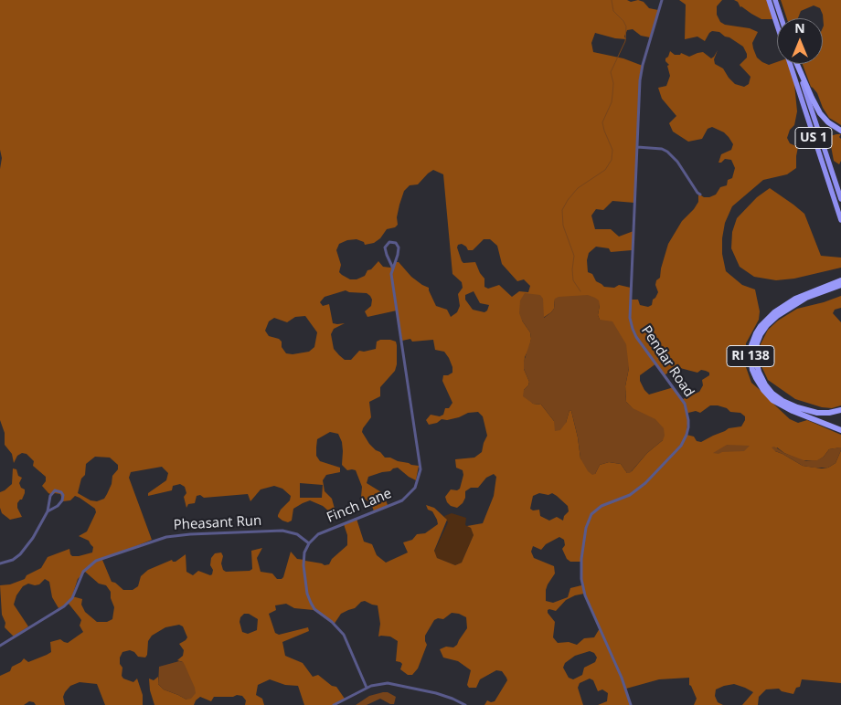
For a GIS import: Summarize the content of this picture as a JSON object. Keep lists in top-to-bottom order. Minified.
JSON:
{"streets":{"highway":["US 1","RI 138"],"street":["Pendar Road","Finch Lane","Pheasant Run"]},"crossings":[["Finch Lane","Pheasant Run"]],"north":"top"}
